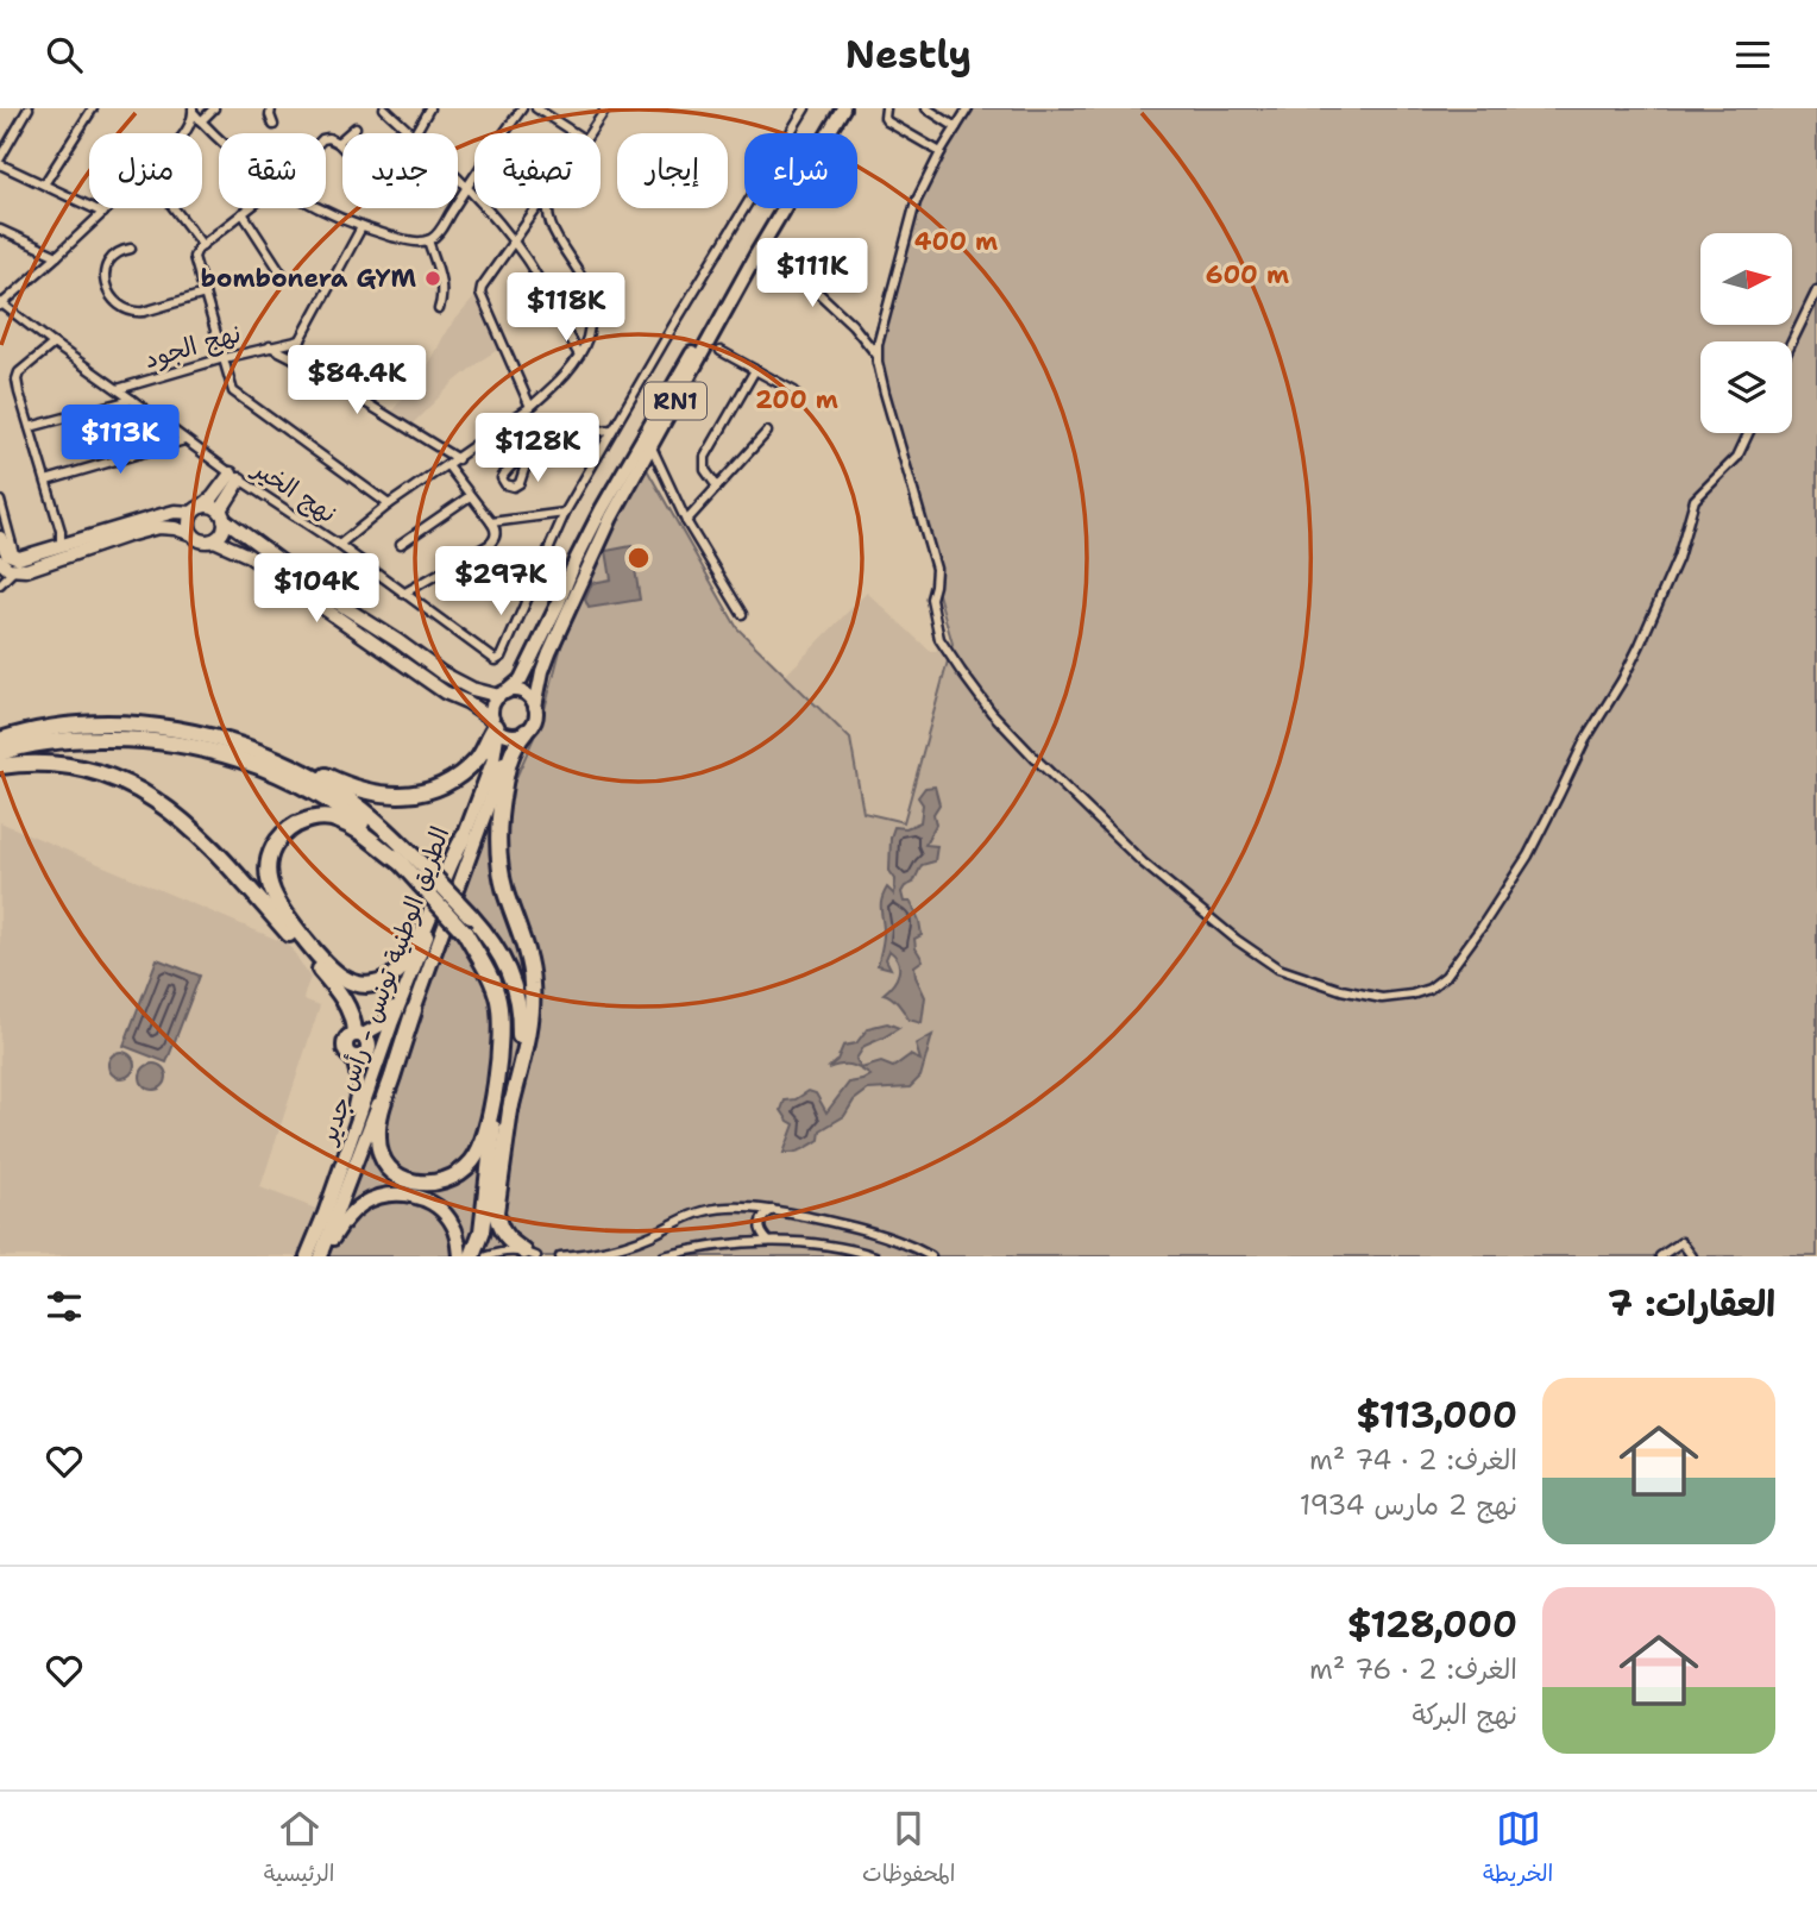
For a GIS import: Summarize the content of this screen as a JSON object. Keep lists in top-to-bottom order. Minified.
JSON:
{"streets":{"main road":["RN1","الطريق الوطنية تونس - رأس جدير"],"street":["نهج الجود","نهج الخير"]},"crossings":[["نهج الجود","نهج الخير"],["RN1","الطريق الوطنية تونس - رأس جدير"]],"places":["bombonera GYM"],"north":"right","page":{"header":"Nestly","chip":["شراء","إيجار","تصفية","جديد","شقة","منزل"],"price":["$111K","$118K","$84.4K","$113K","$128K","$297K","$104K"],"heading":"العقارات: 7","list":[{"name":"$113,000","note":"الغرف: 2 · 74 m² · نهج 2 مارس 1934"},{"name":"$128,000","note":"الغرف: 2 · 76 m² · نهج البركة"}],"tabs":["الخريطة","المحفوظات","الرئيسية"]},"rings":["400 m","600 m","200 m"]}
